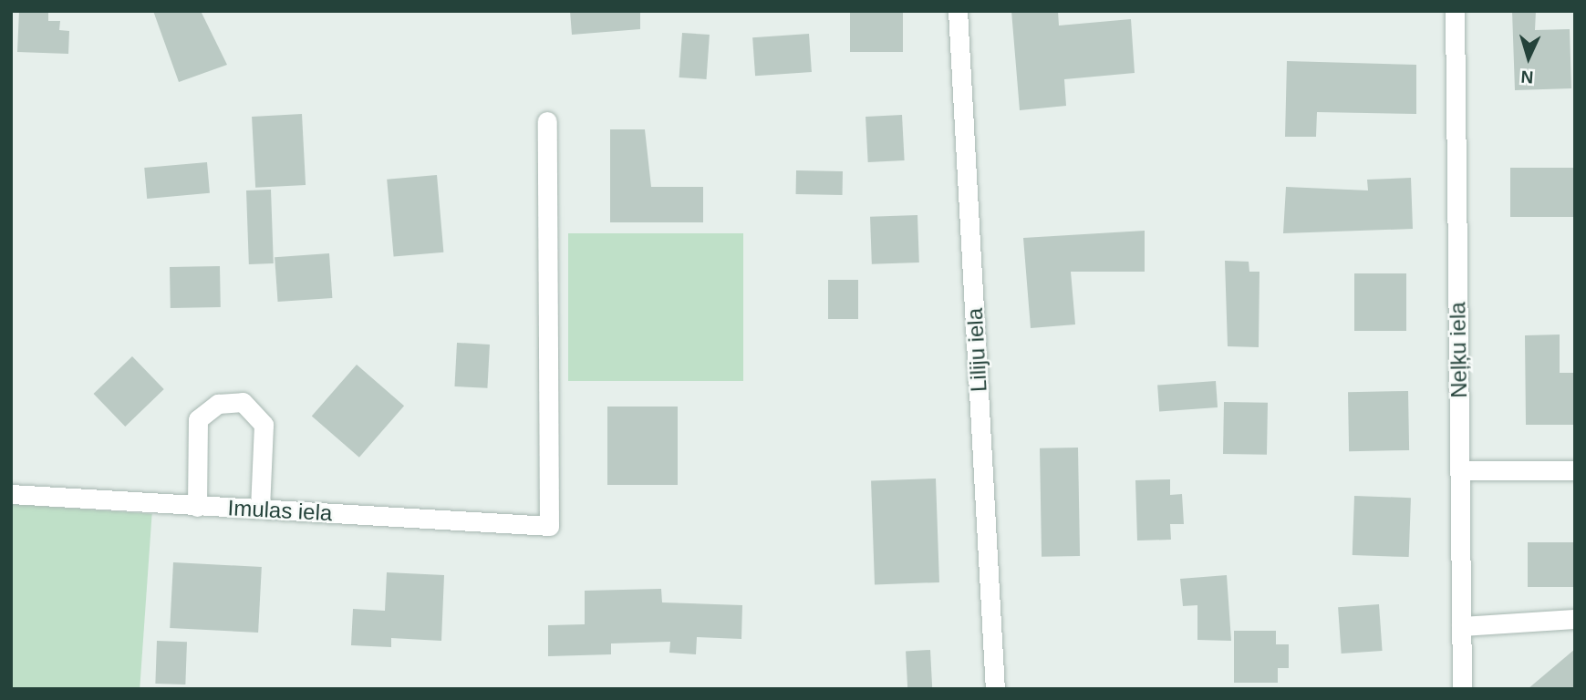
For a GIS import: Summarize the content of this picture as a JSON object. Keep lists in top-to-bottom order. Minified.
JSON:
{"streets":{"street":["Liliju iela","Neļķu iela","Imulas iela"]},"north":"bottom"}
